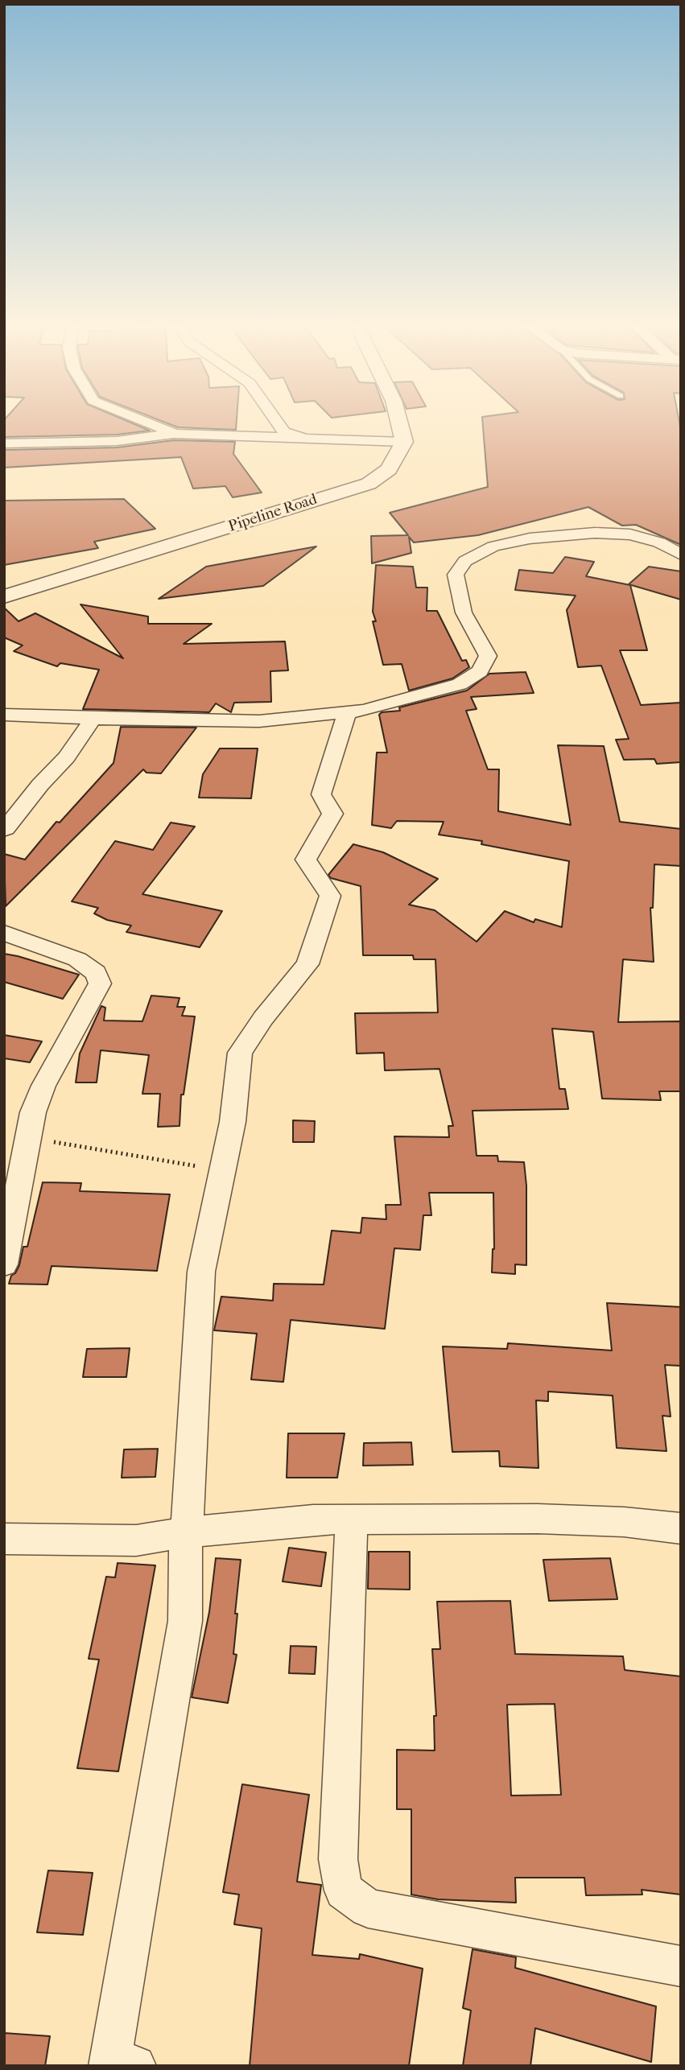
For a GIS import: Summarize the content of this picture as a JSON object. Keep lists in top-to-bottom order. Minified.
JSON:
{"streets":{"street":["Pipeline Road"]}}
